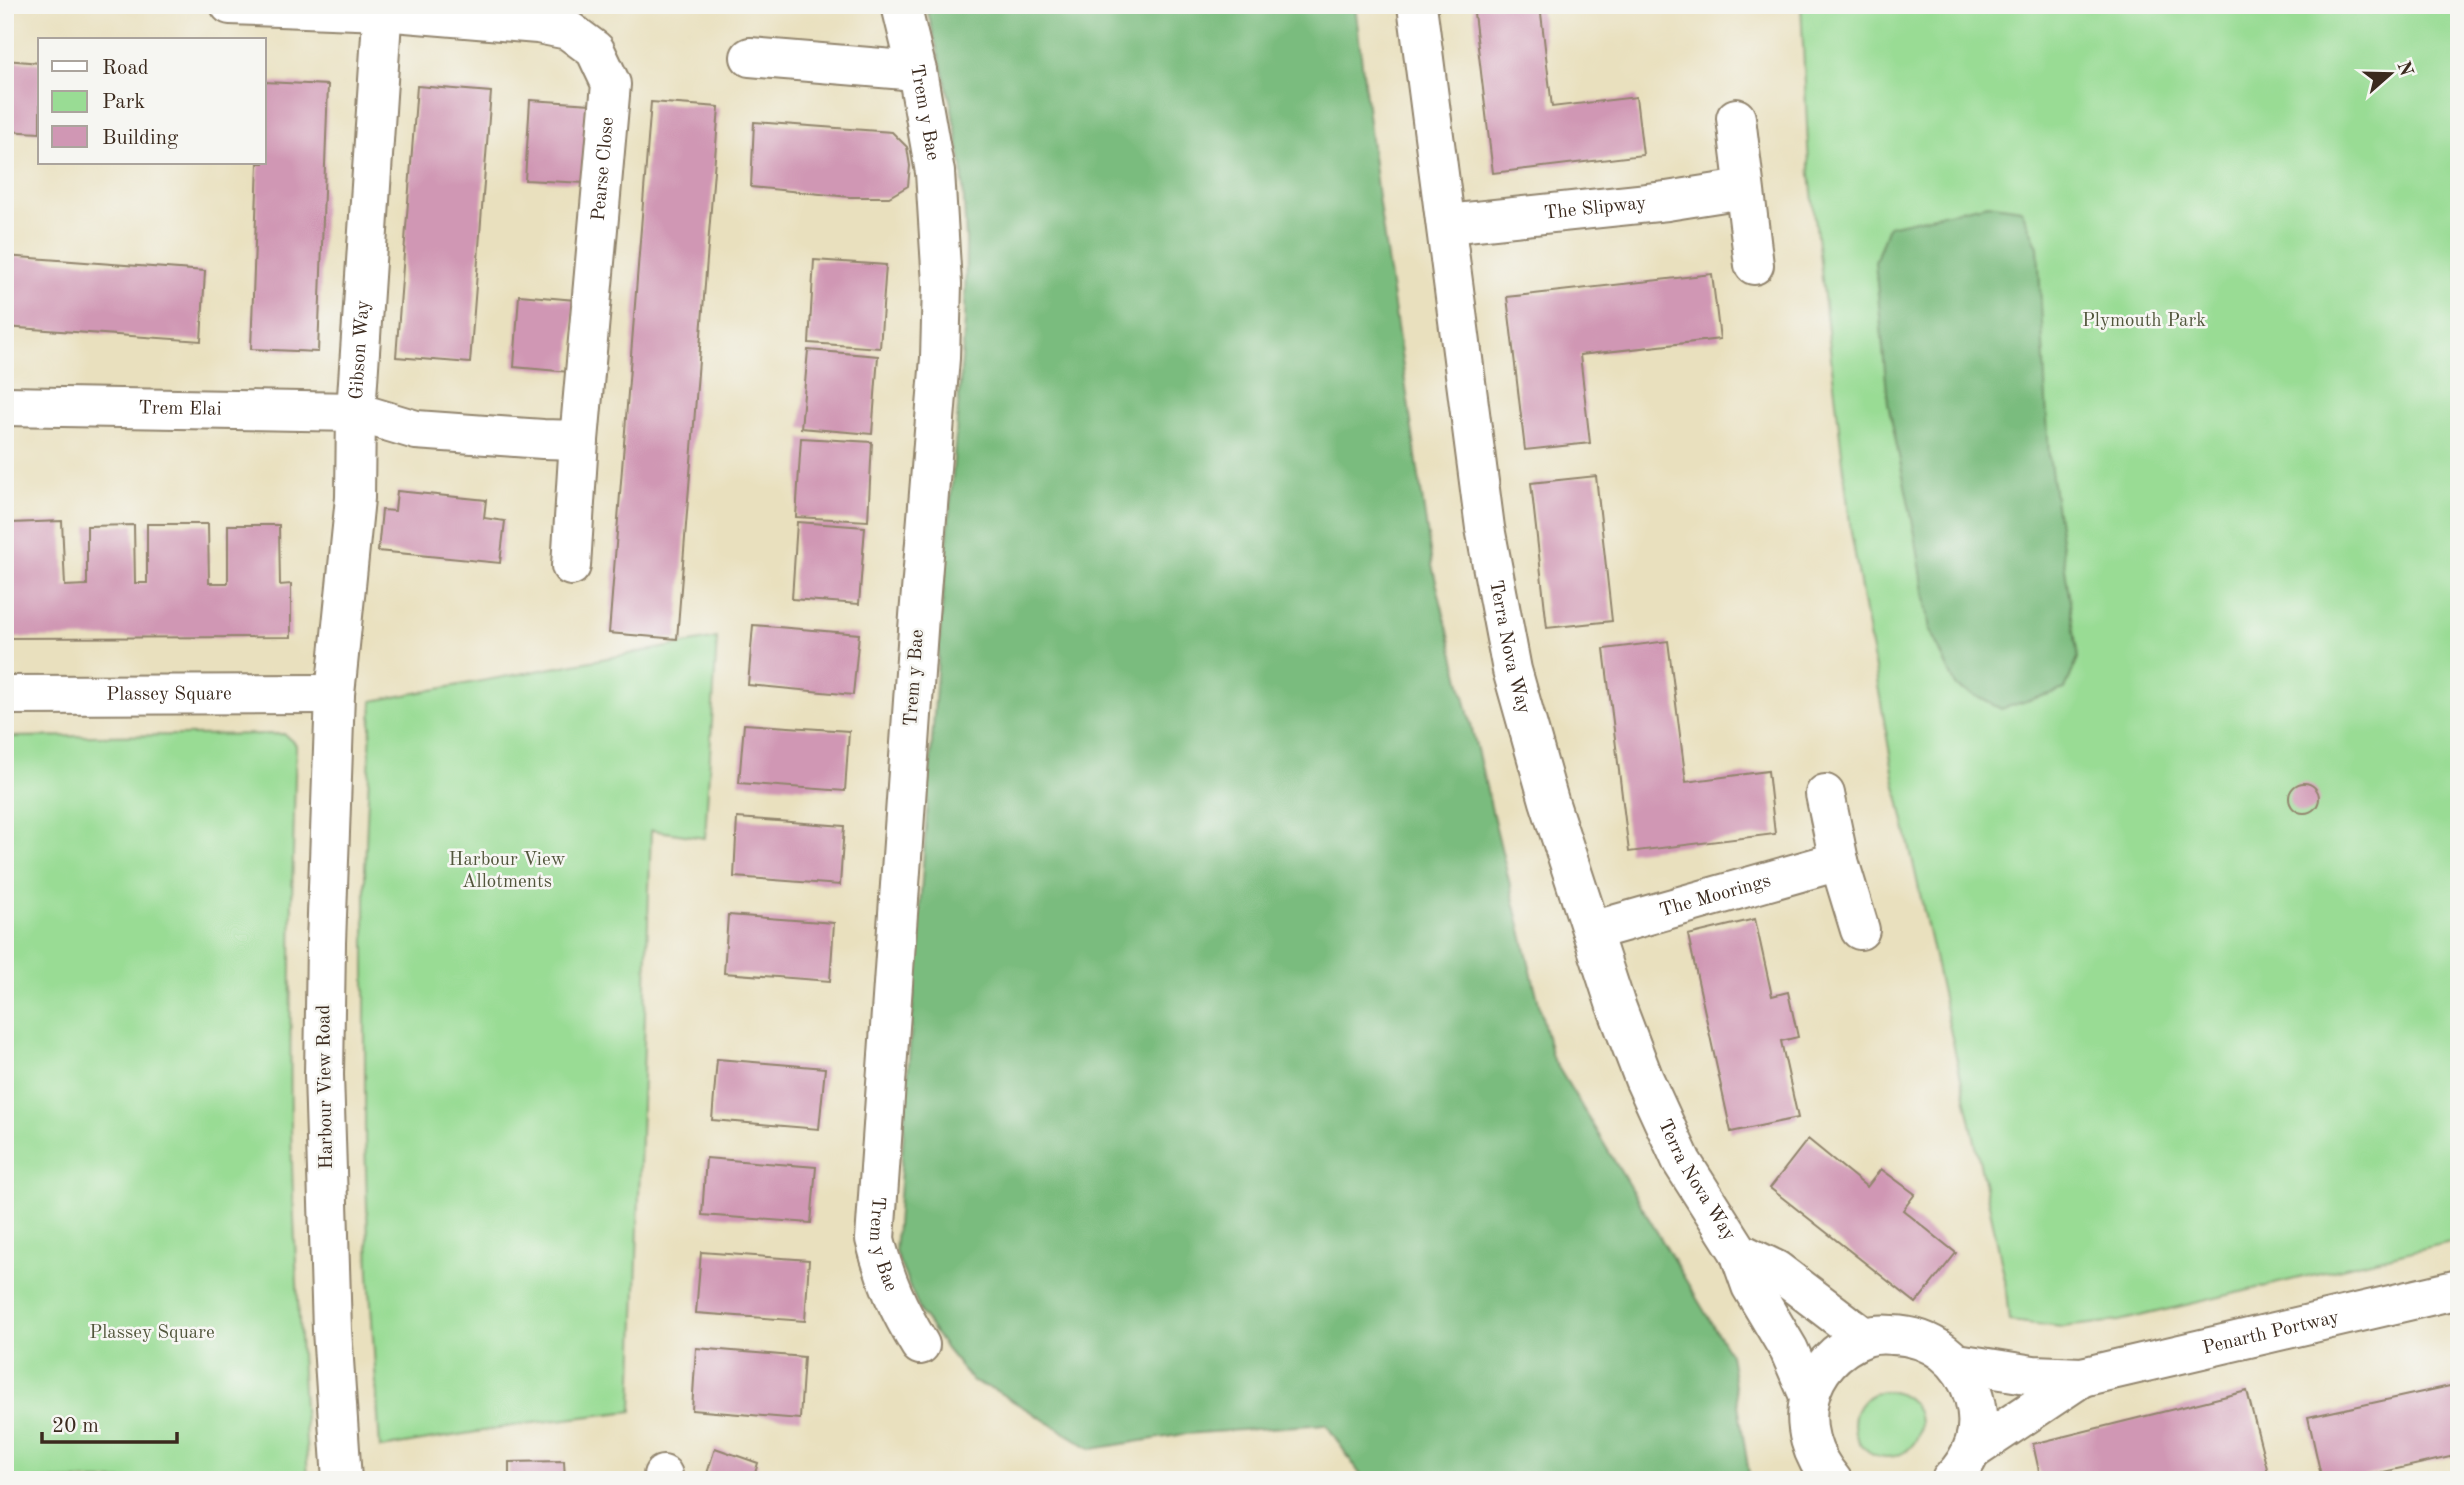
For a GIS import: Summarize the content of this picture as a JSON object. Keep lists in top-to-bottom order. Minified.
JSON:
{"streets":{"street":["Trem y Bae","Pearse Close","The Slipway","Gibson Way","Trem Elai","Terra Nova Way","Plassey Square","The Moorings","Harbour View Road","Penarth Portway"]},"crossings":[["Pearse Close","Gibson Way"],["The Slipway","Terra Nova Way"],["Gibson Way","Trem Elai"],["Gibson Way","Plassey Square"],["Gibson Way","Harbour View Road"],["Terra Nova Way","The Moorings"],["Plassey Square","Harbour View Road"]],"parks":["Plymouth Park","Harbour View Allotments","Plassey Square"],"legend":["Road","Park","Building"],"scale_bar":"20 m","north":"right"}
